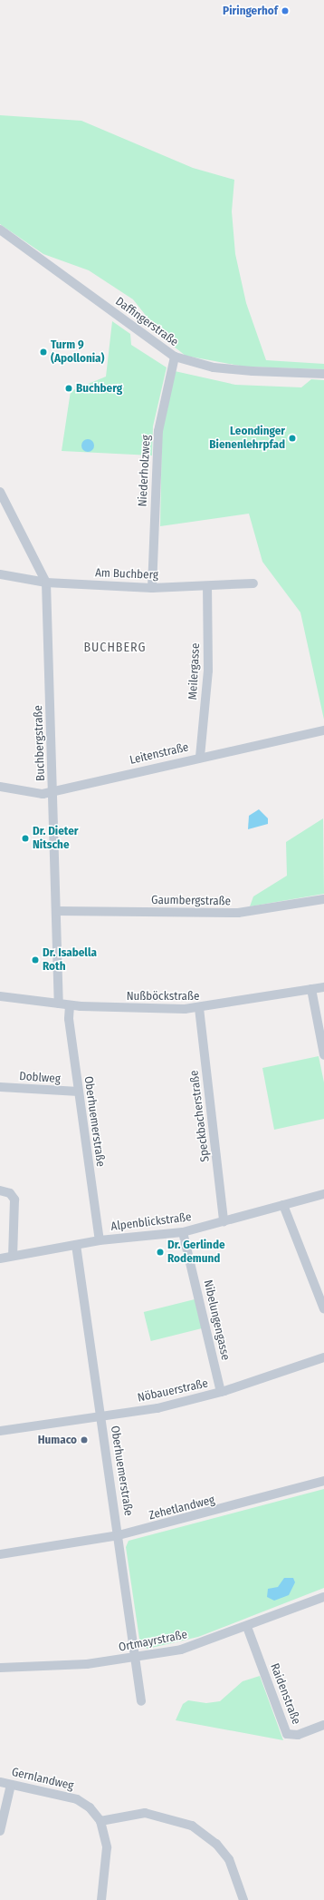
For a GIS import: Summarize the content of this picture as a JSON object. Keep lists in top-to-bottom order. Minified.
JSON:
{"streets":{"street":["Daffingerstraße","Niederholzweg","Am Buchberg","Meilergasse","Buchbergstraße","Leitenstraße","Gaumbergstraße","Nußböckstraße","Doblweg","Speckbacherstraße","Oberhuemerstraße","Alpenblickstraße","Nibelungengasse","Nöbauerstraße","Zehetlandweg","Ortmayrstraße","Raidenstraße","Gernlandweg"]},"crossings":[["Daffingerstraße","Niederholzweg"],["Niederholzweg","Am Buchberg"],["Am Buchberg","Meilergasse"],["Am Buchberg","Buchbergstraße"],["Meilergasse","Leitenstraße"],["Buchbergstraße","Leitenstraße"],["Buchbergstraße","Gaumbergstraße"],["Buchbergstraße","Nußböckstraße"],["Nußböckstraße","Speckbacherstraße"],["Nußböckstraße","Oberhuemerstraße"],["Doblweg","Oberhuemerstraße"],["Speckbacherstraße","Alpenblickstraße"],["Oberhuemerstraße","Alpenblickstraße"],["Oberhuemerstraße","Nöbauerstraße"],["Oberhuemerstraße","Zehetlandweg"],["Oberhuemerstraße","Ortmayrstraße"],["Alpenblickstraße","Nibelungengasse"],["Nibelungengasse","Nöbauerstraße"],["Ortmayrstraße","Raidenstraße"]],"districts":["BUCHBERG"],"places":["Piringerhof","Turm 9 (Apollonia)","Buchberg","Leondinger Bienenlehrpfad","Dr. Dieter Nitsche","Dr. Isabella Roth","Dr. Gerlinde Rodemund","Humaco"]}
